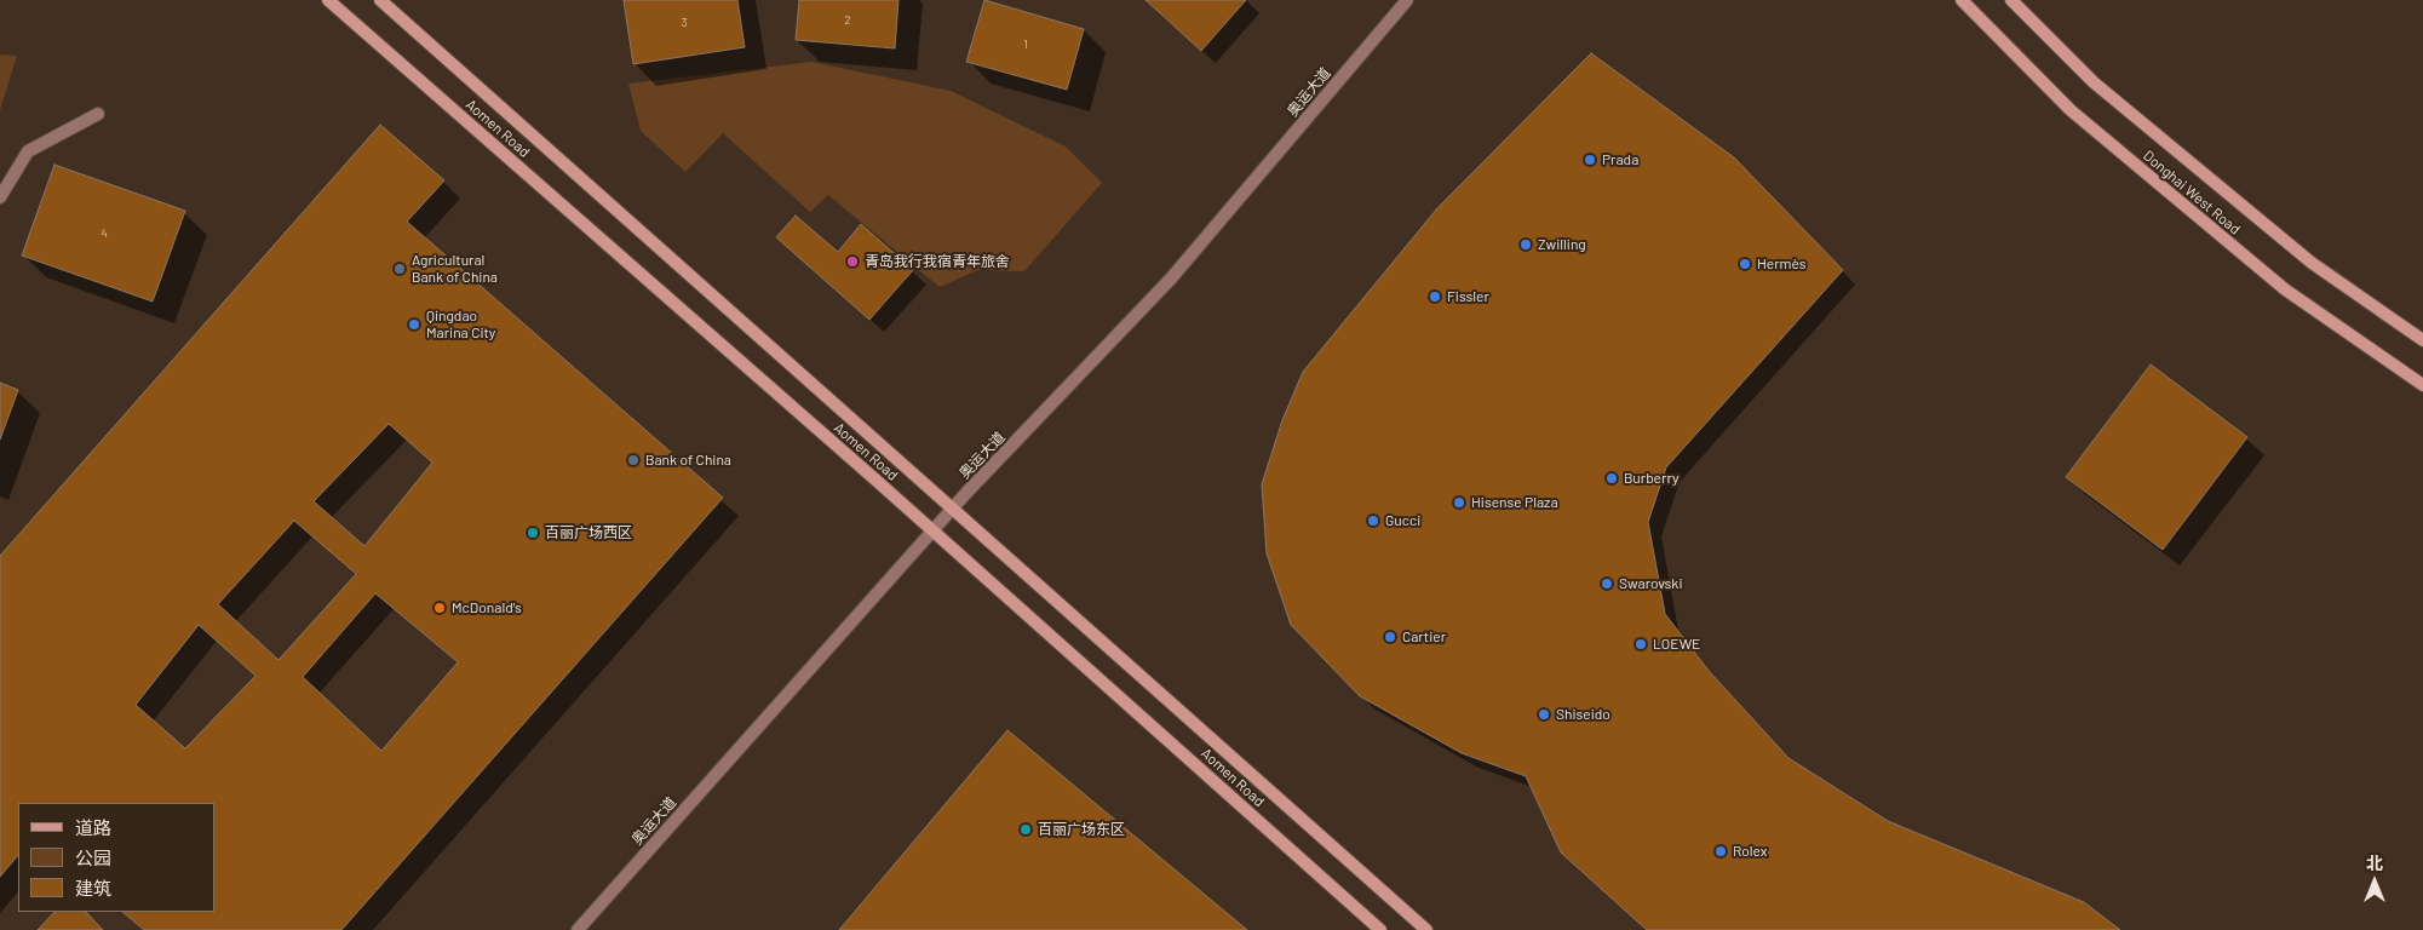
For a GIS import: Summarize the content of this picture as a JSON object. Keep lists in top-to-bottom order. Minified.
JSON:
{"streets":{"main road":["Aomen Road","Donghai West Road"],"street":["奥运大道"]},"crossings":[["奥运大道","Aomen Road"]],"places":["Prada","Zwilling","青岛我行我宿青年旅舍","Hermès","Agricultural Bank of China","Fissler","Qingdao Marina City","Bank of China","Burberry","Hisense Plaza","Gucci","百丽广场西区","Swarovski","McDonald's","Cartier","LOEWE","Shiseido","百丽广场东区","Rolex"],"house_numbers":["2","3","1","4"],"legend":["道路","公园","建筑"],"north":"top"}
